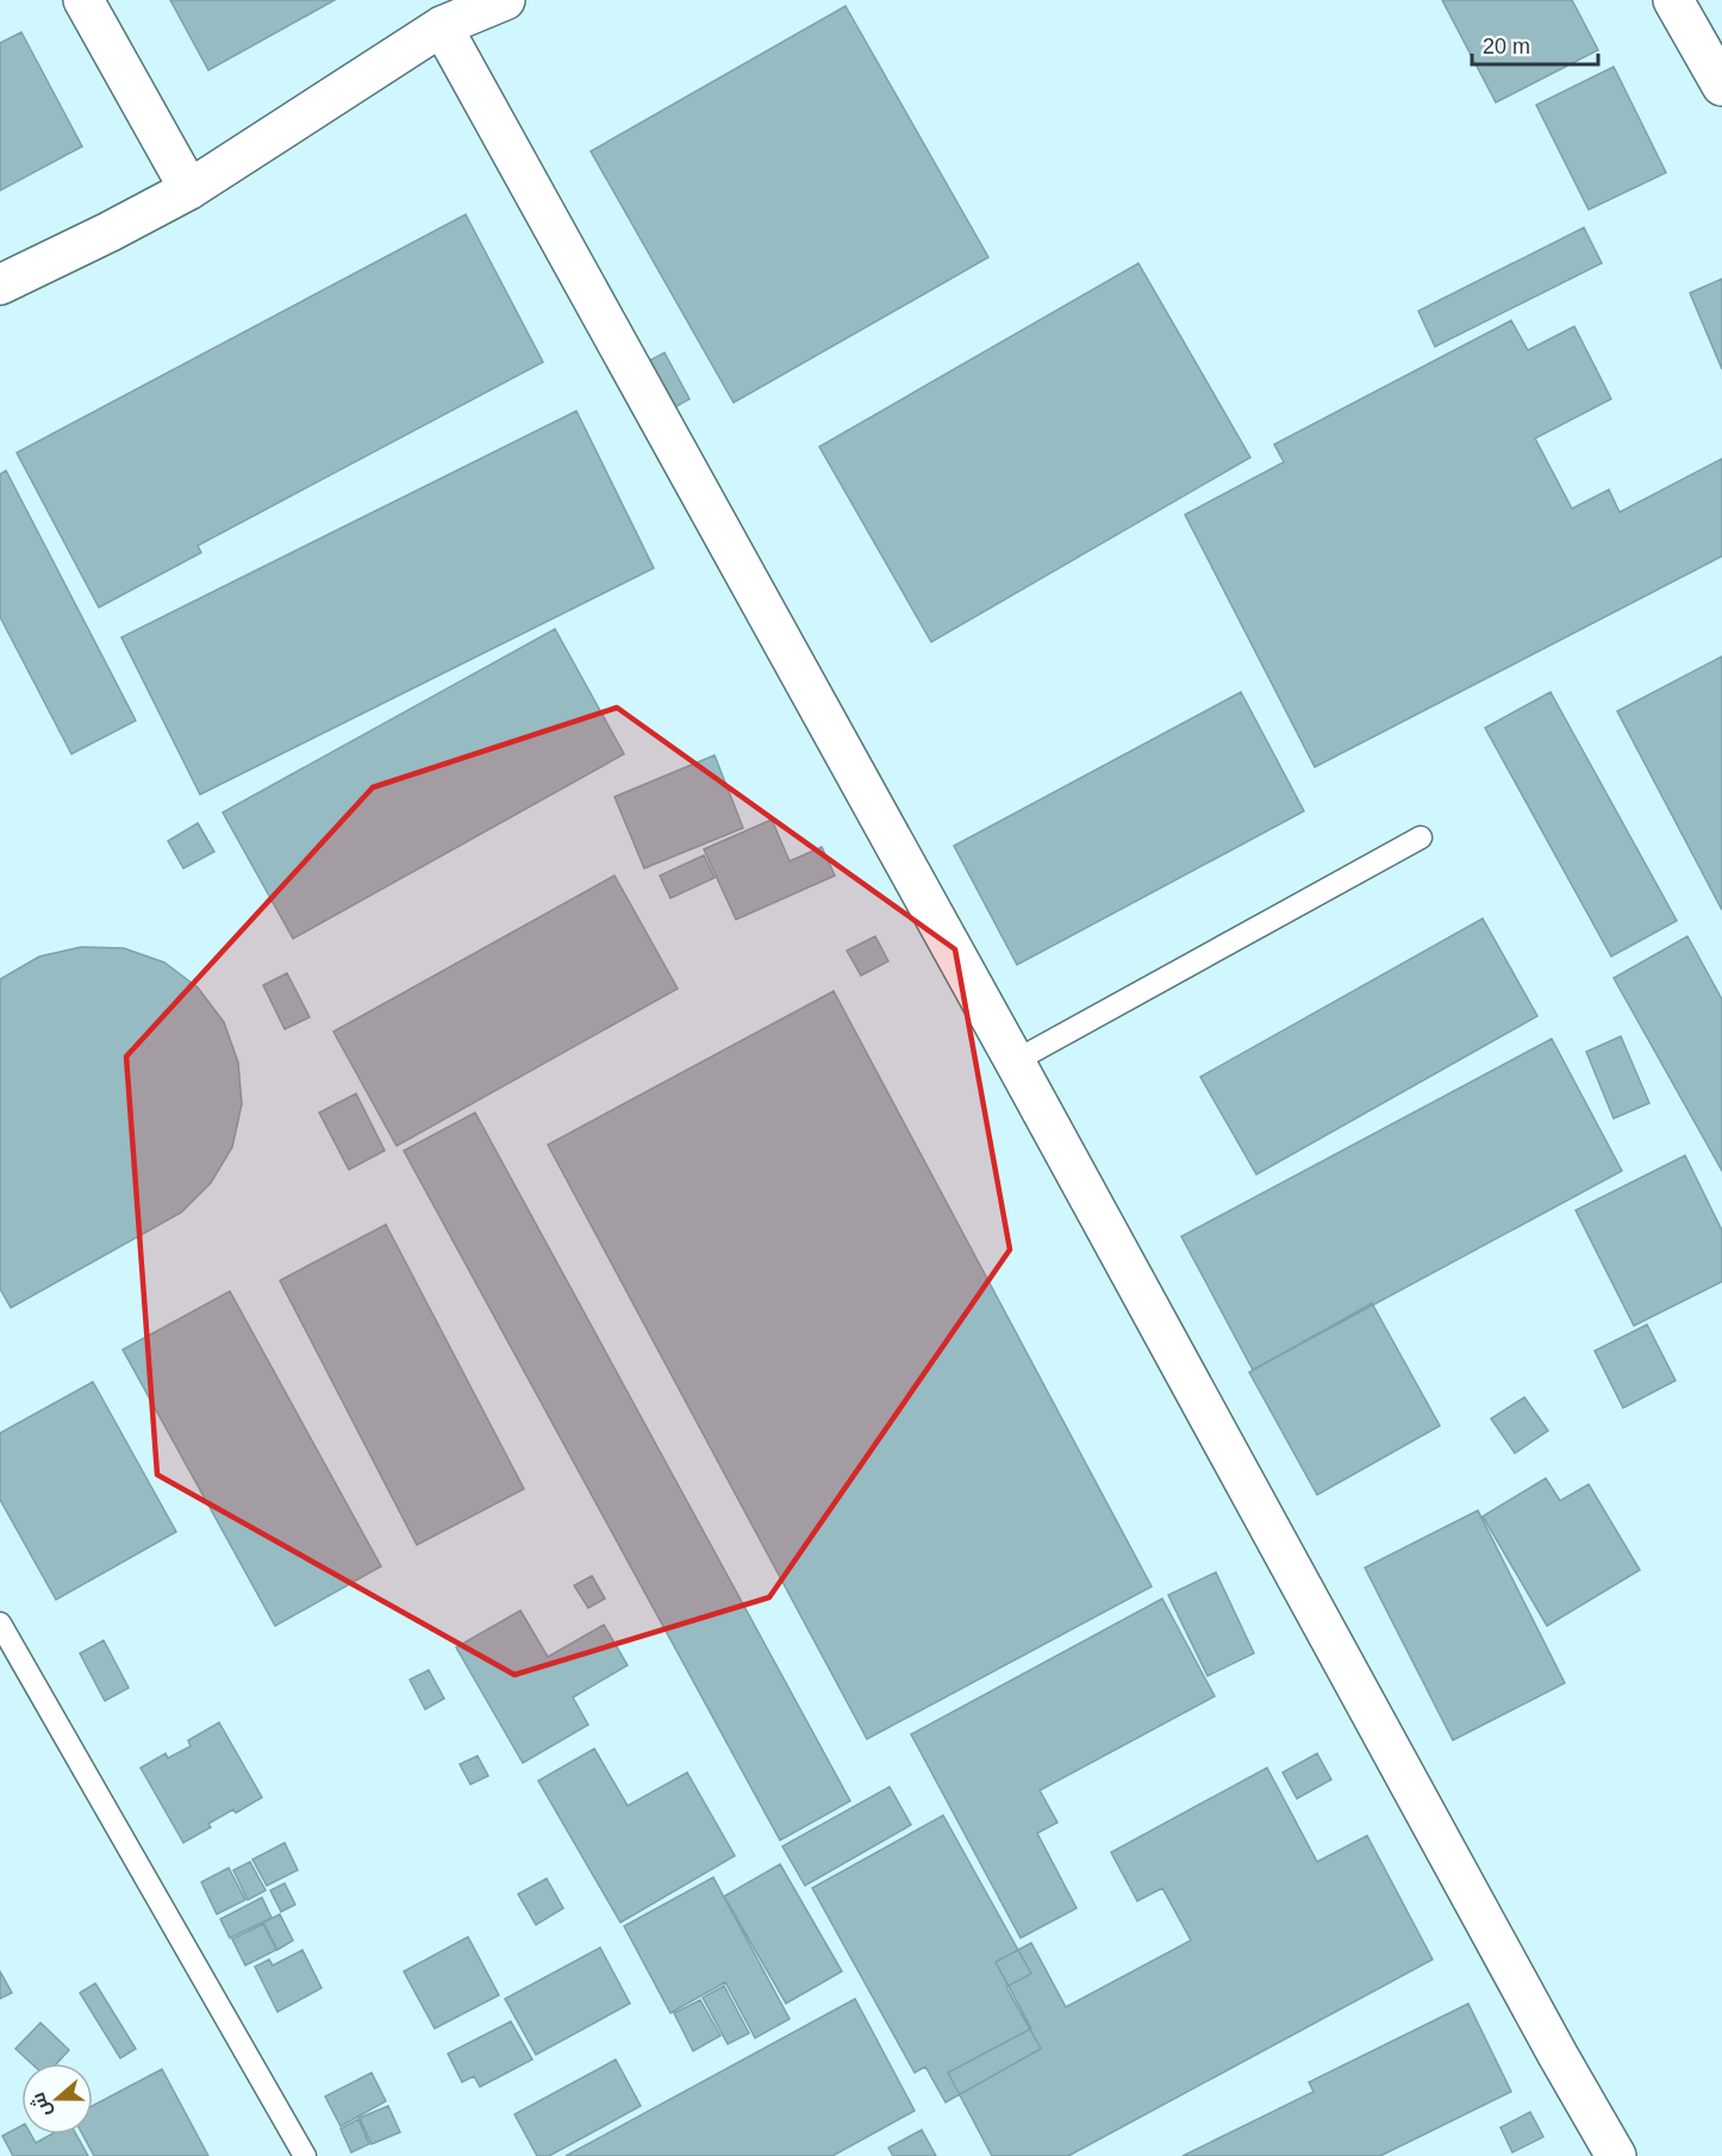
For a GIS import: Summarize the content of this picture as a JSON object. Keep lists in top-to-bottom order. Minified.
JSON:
{"scale_bar":"20 m","north":"left"}
